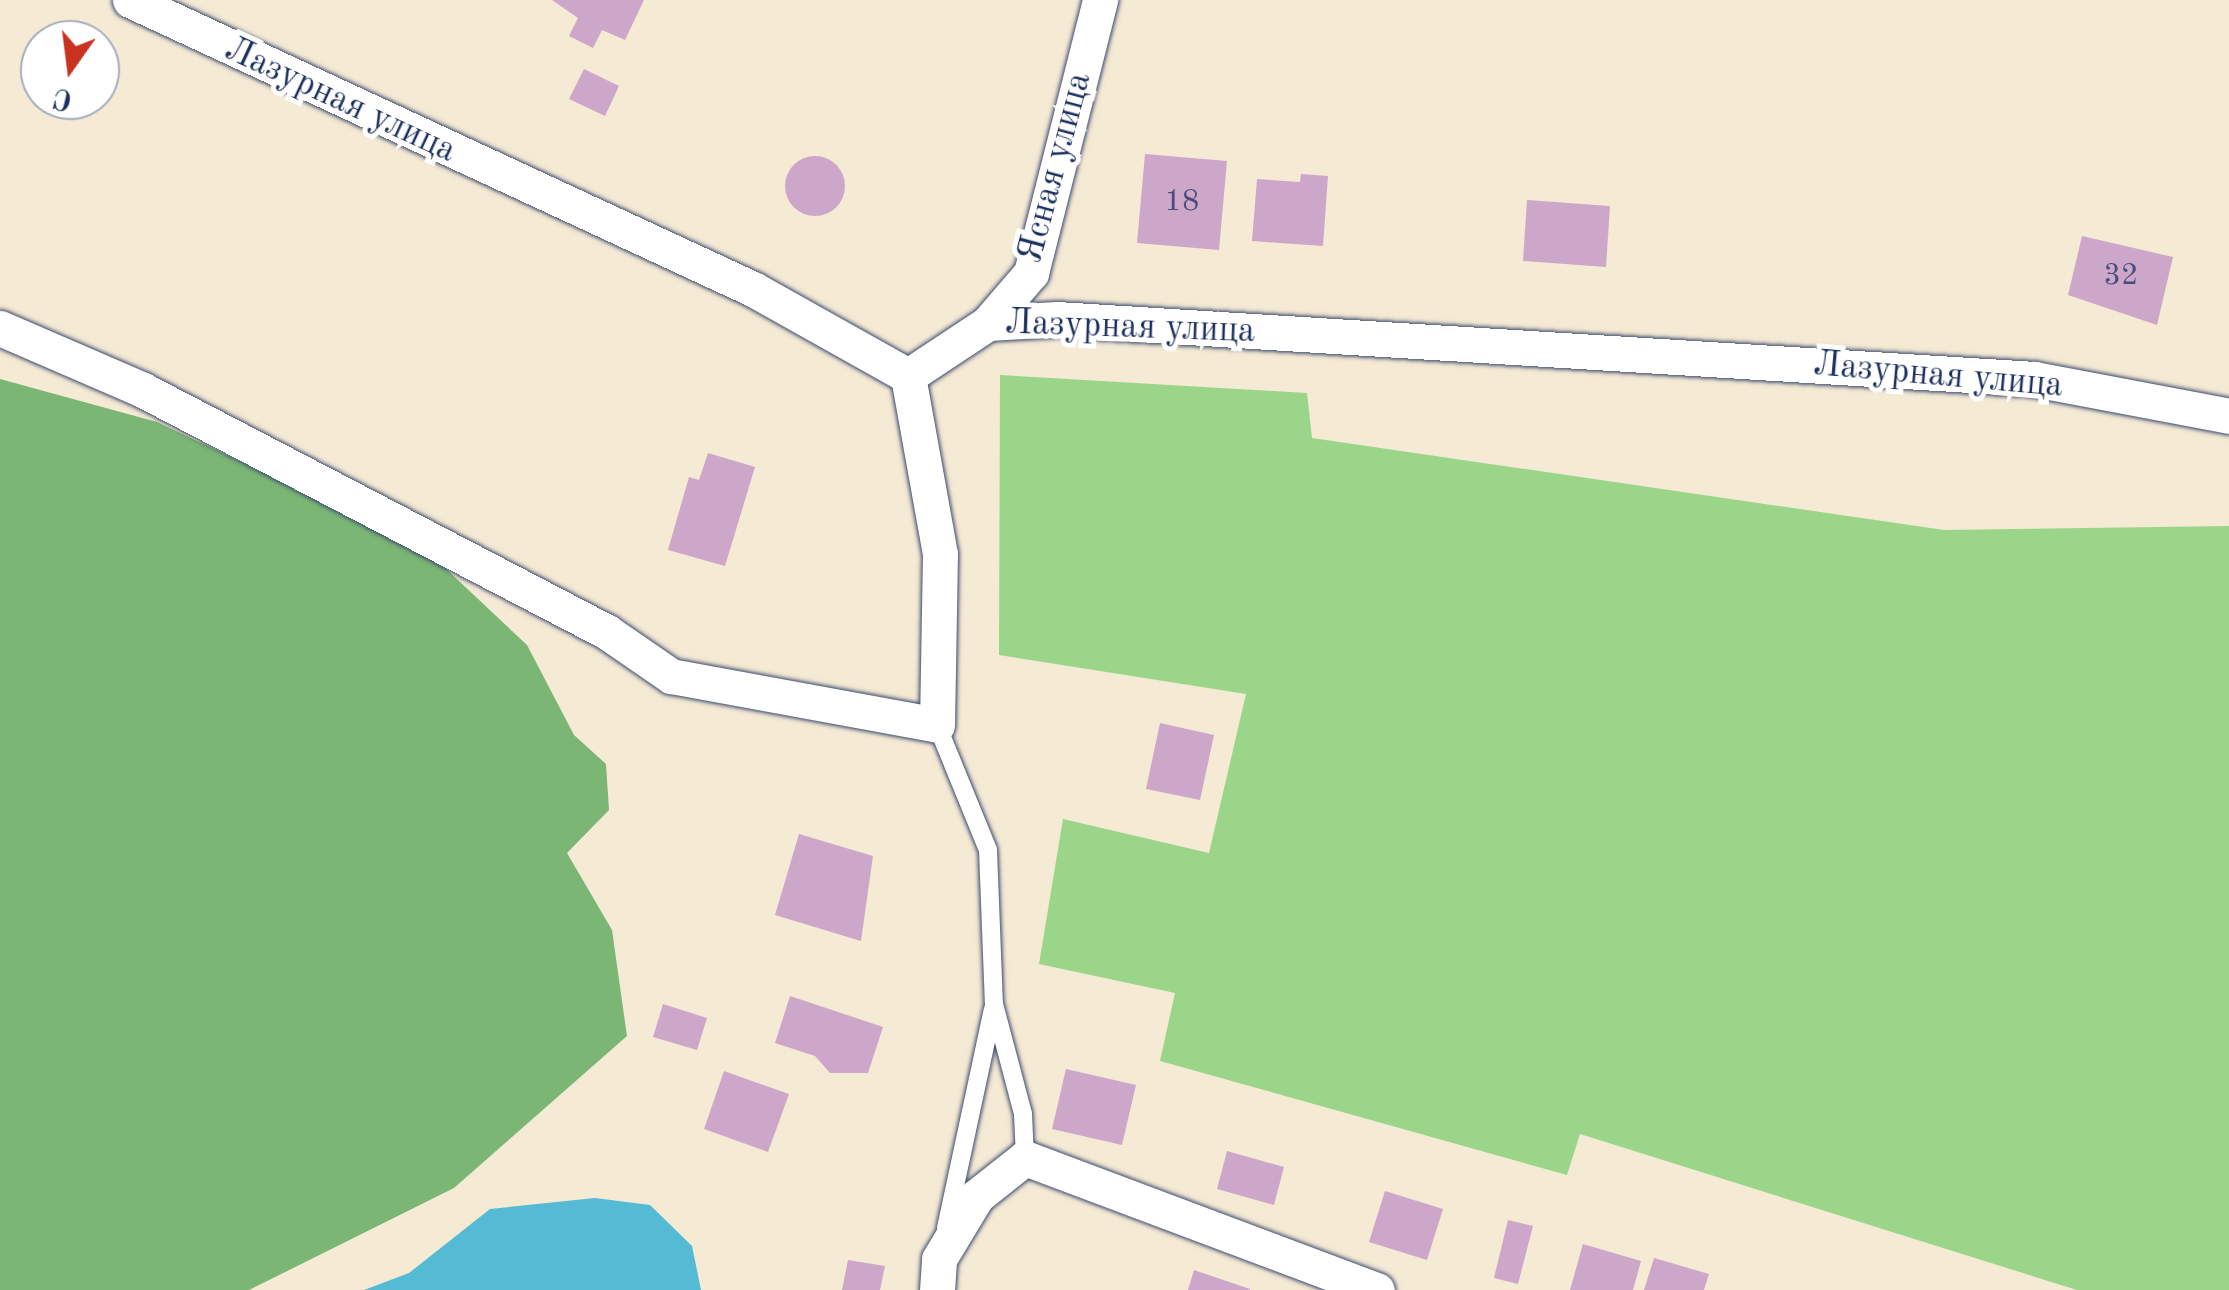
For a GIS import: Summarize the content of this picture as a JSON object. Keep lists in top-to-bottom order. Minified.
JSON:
{"streets":{"street":["Лазурная улица","Ясная улица"]},"crossings":[["Лазурная улица","Ясная улица"]],"house_numbers":["18","32"],"north":"bottom"}
